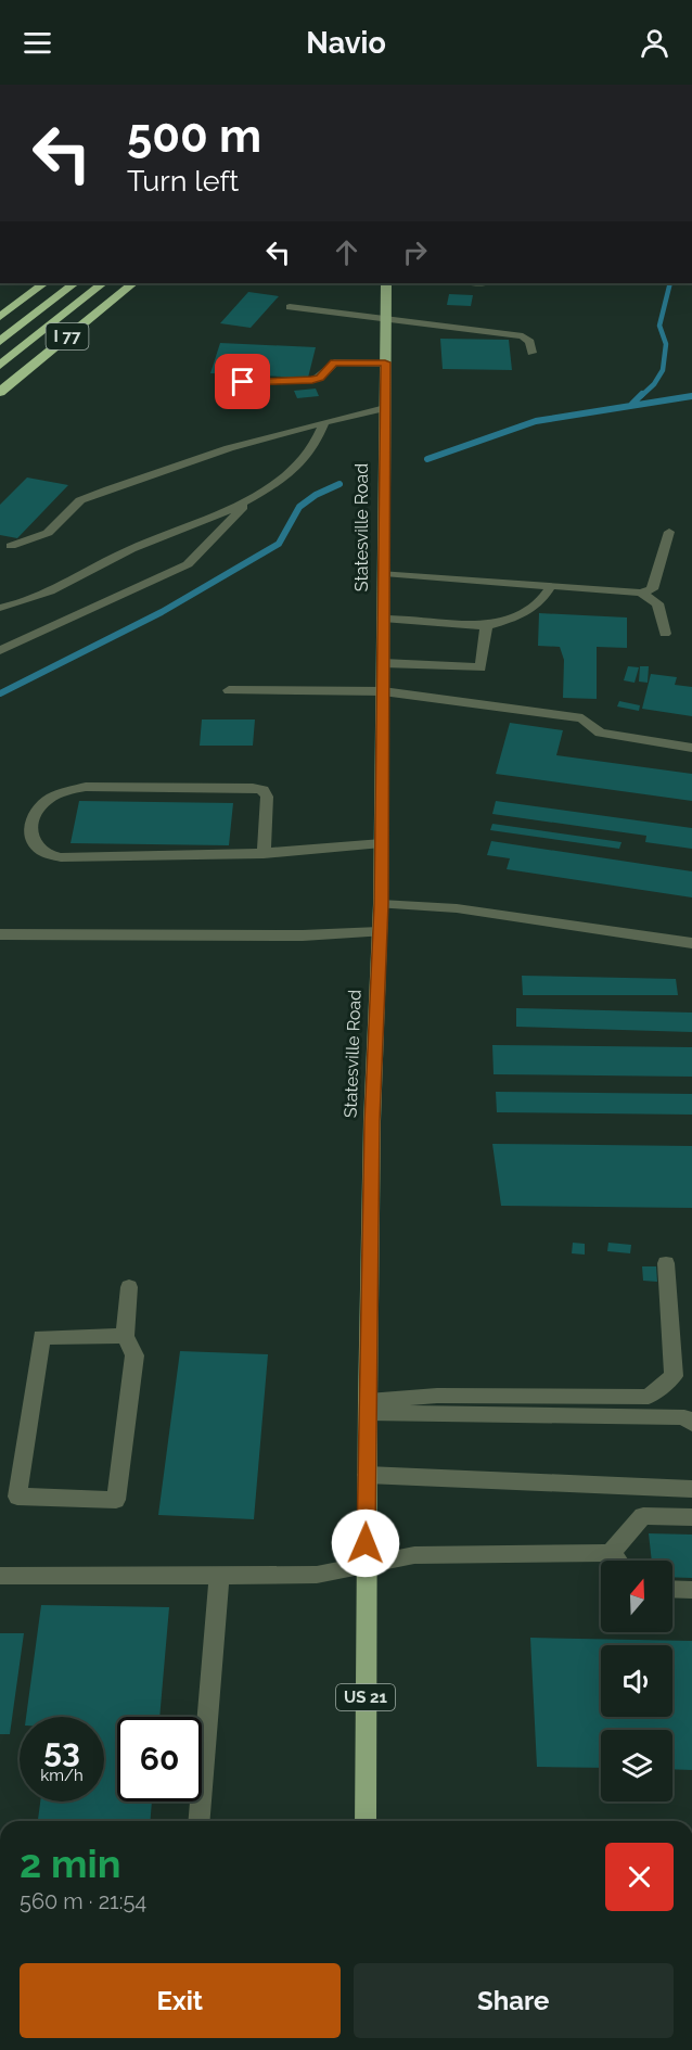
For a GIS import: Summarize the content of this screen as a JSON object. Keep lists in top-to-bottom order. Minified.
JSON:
{"streets":{"highway":["I 77"],"main road":["Statesville Road","US 21"]},"north":"top","page":{"header":"Navio","turn":["500 m","Turn left"],"speed":"53 km/h","limit":"60","heading":["2 min","560 m · 21:54"],"buttons":["Exit","Share"]}}
